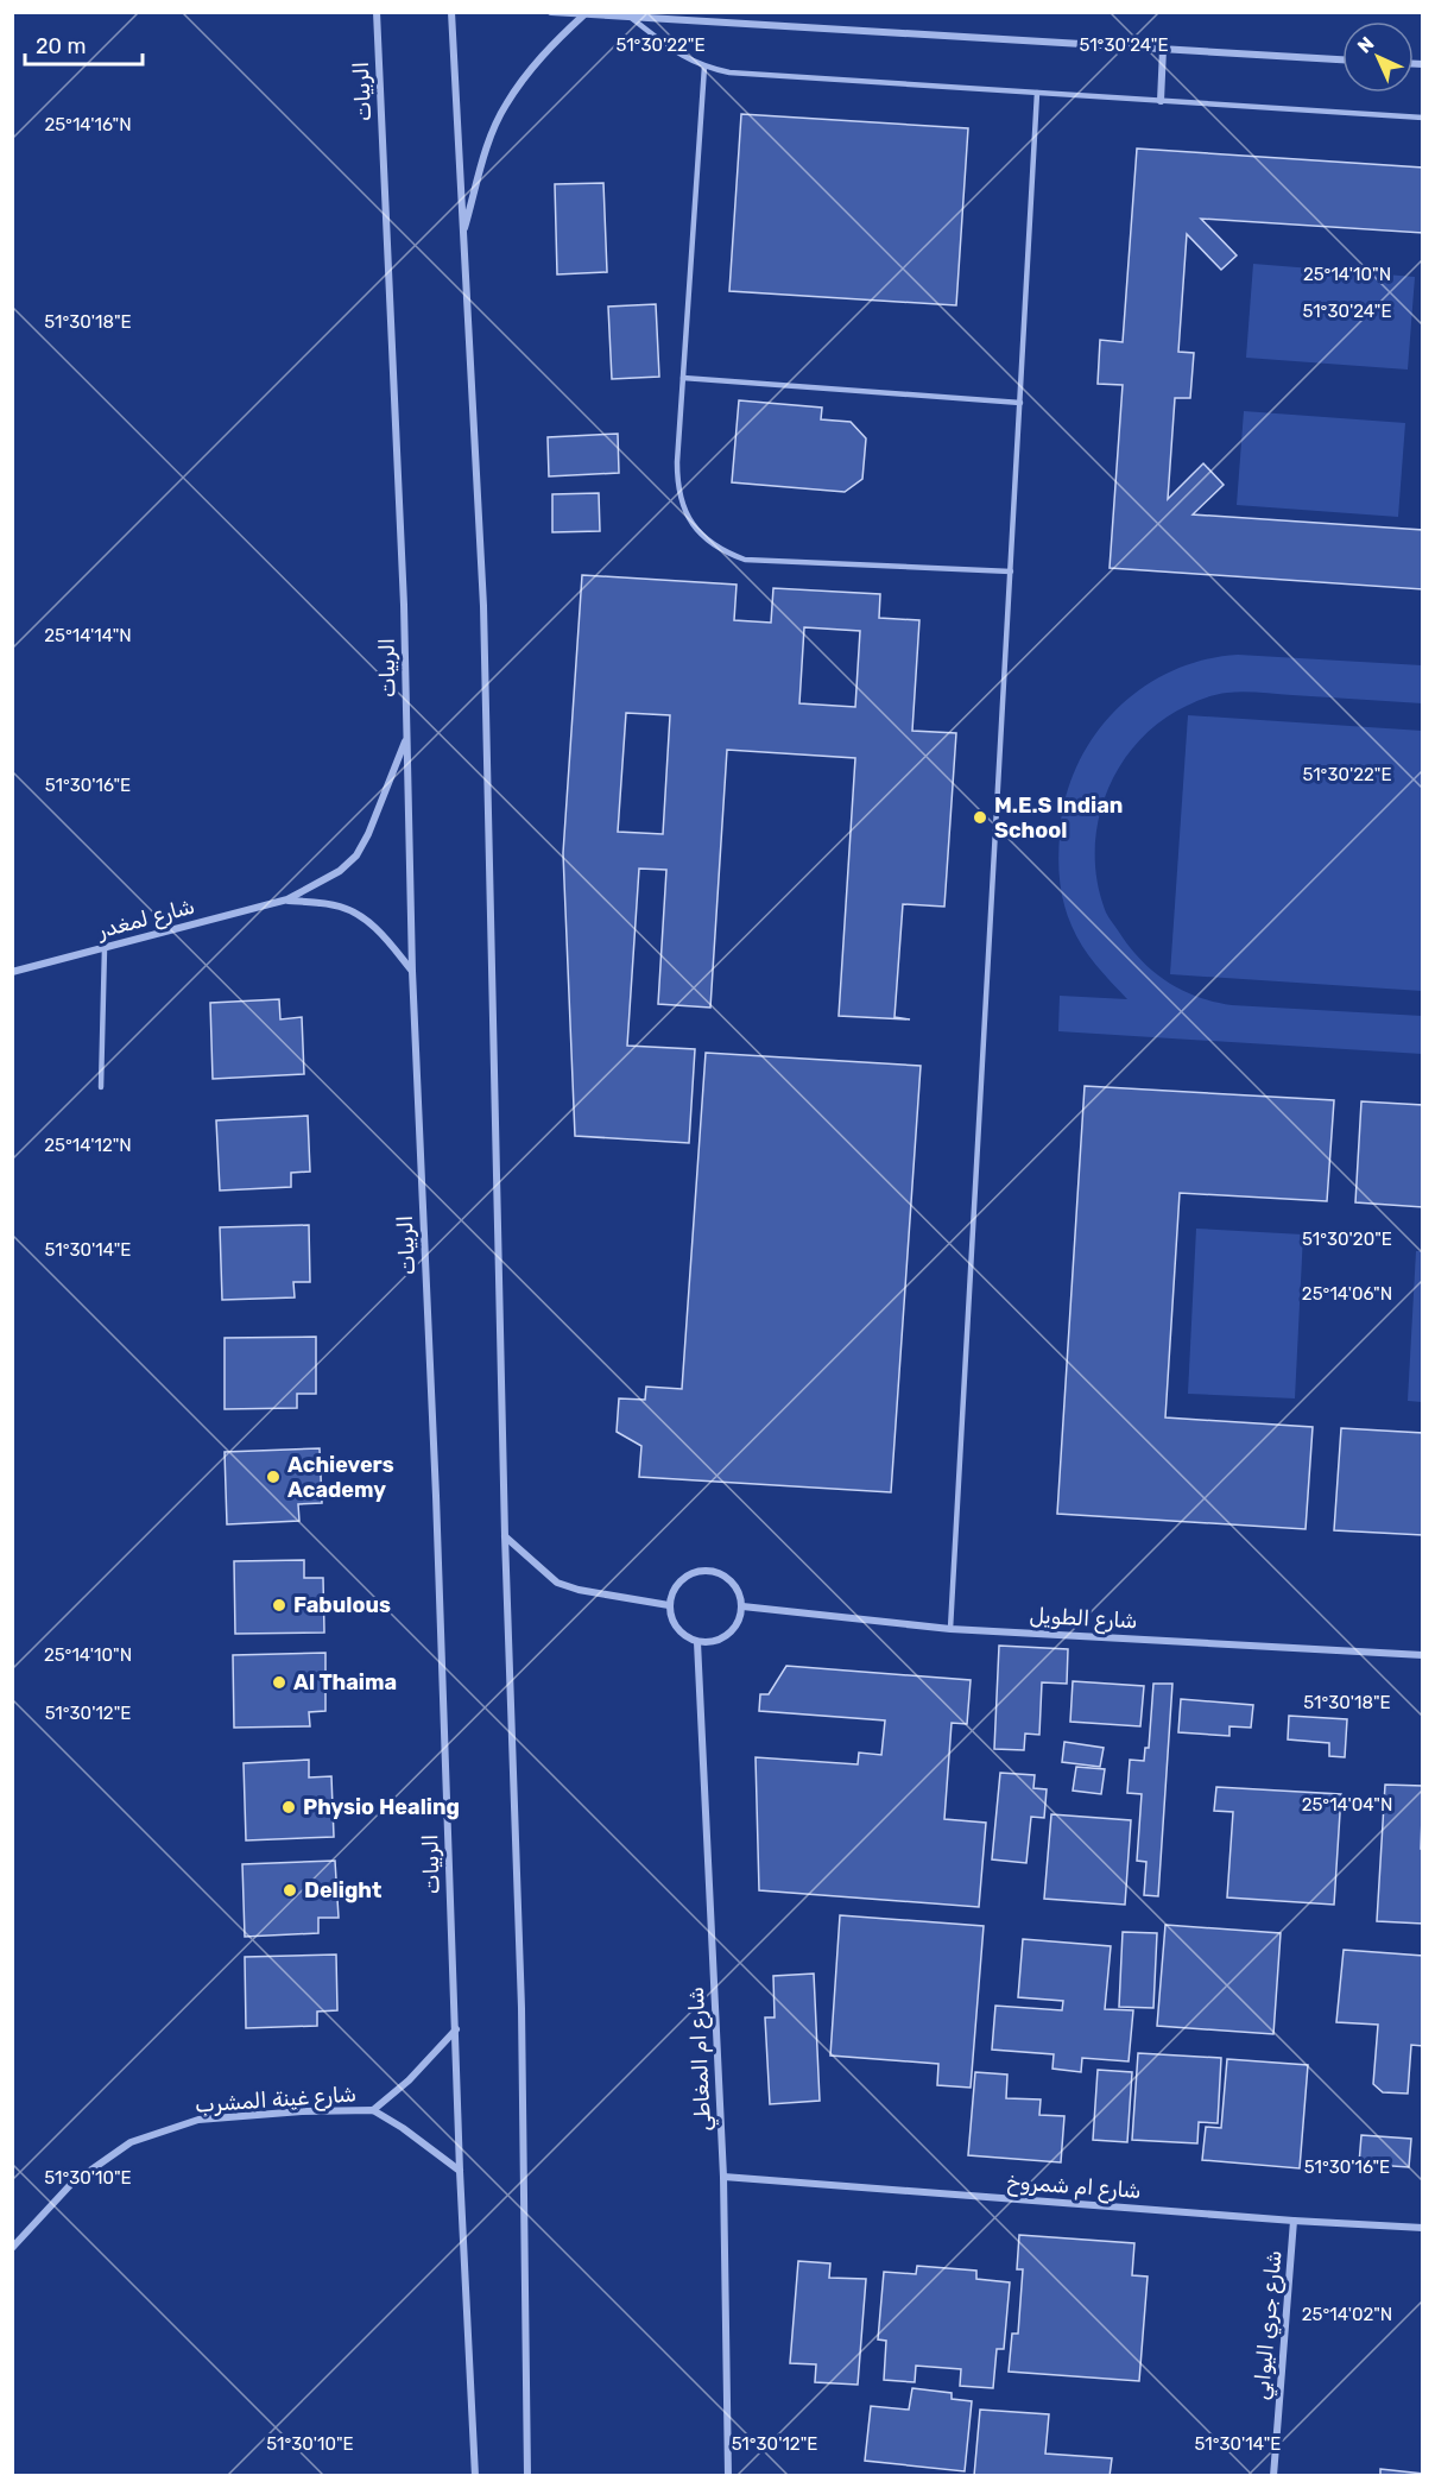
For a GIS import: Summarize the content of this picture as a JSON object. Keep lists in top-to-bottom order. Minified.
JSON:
{"streets":{"street":["الربيات","شارع لمغدر","شارع الطويل","شارع ام المغاطي","شارع غينة المشرب","شارع ام شمروخ","شارع جري اليوابي"]},"crossings":[["الربيات","شارع لمغدر"],["الربيات","شارع غينة المشرب"],["شارع الطويل","شارع ام المغاطي"],["شارع ام المغاطي","شارع ام شمروخ"],["شارع ام شمروخ","شارع جري اليوابي"]],"places":["M.E.S Indian School","Achievers Academy","Fabulous","Al Thaima","Physio Healing","Delight"],"scale_bar":"20 m","north":"top left","coordinates":["51°30'24\"E","51°30'22\"E","25°14'16\"N","25°14'10\"N","51°30'18\"E","25°14'14\"N","51°30'16\"E","25°14'12\"N","51°30'20\"E","51°30'14\"E","25°14'06\"N","51°30'12\"E","25°14'04\"N","51°30'10\"E","25°14'02\"N"]}
